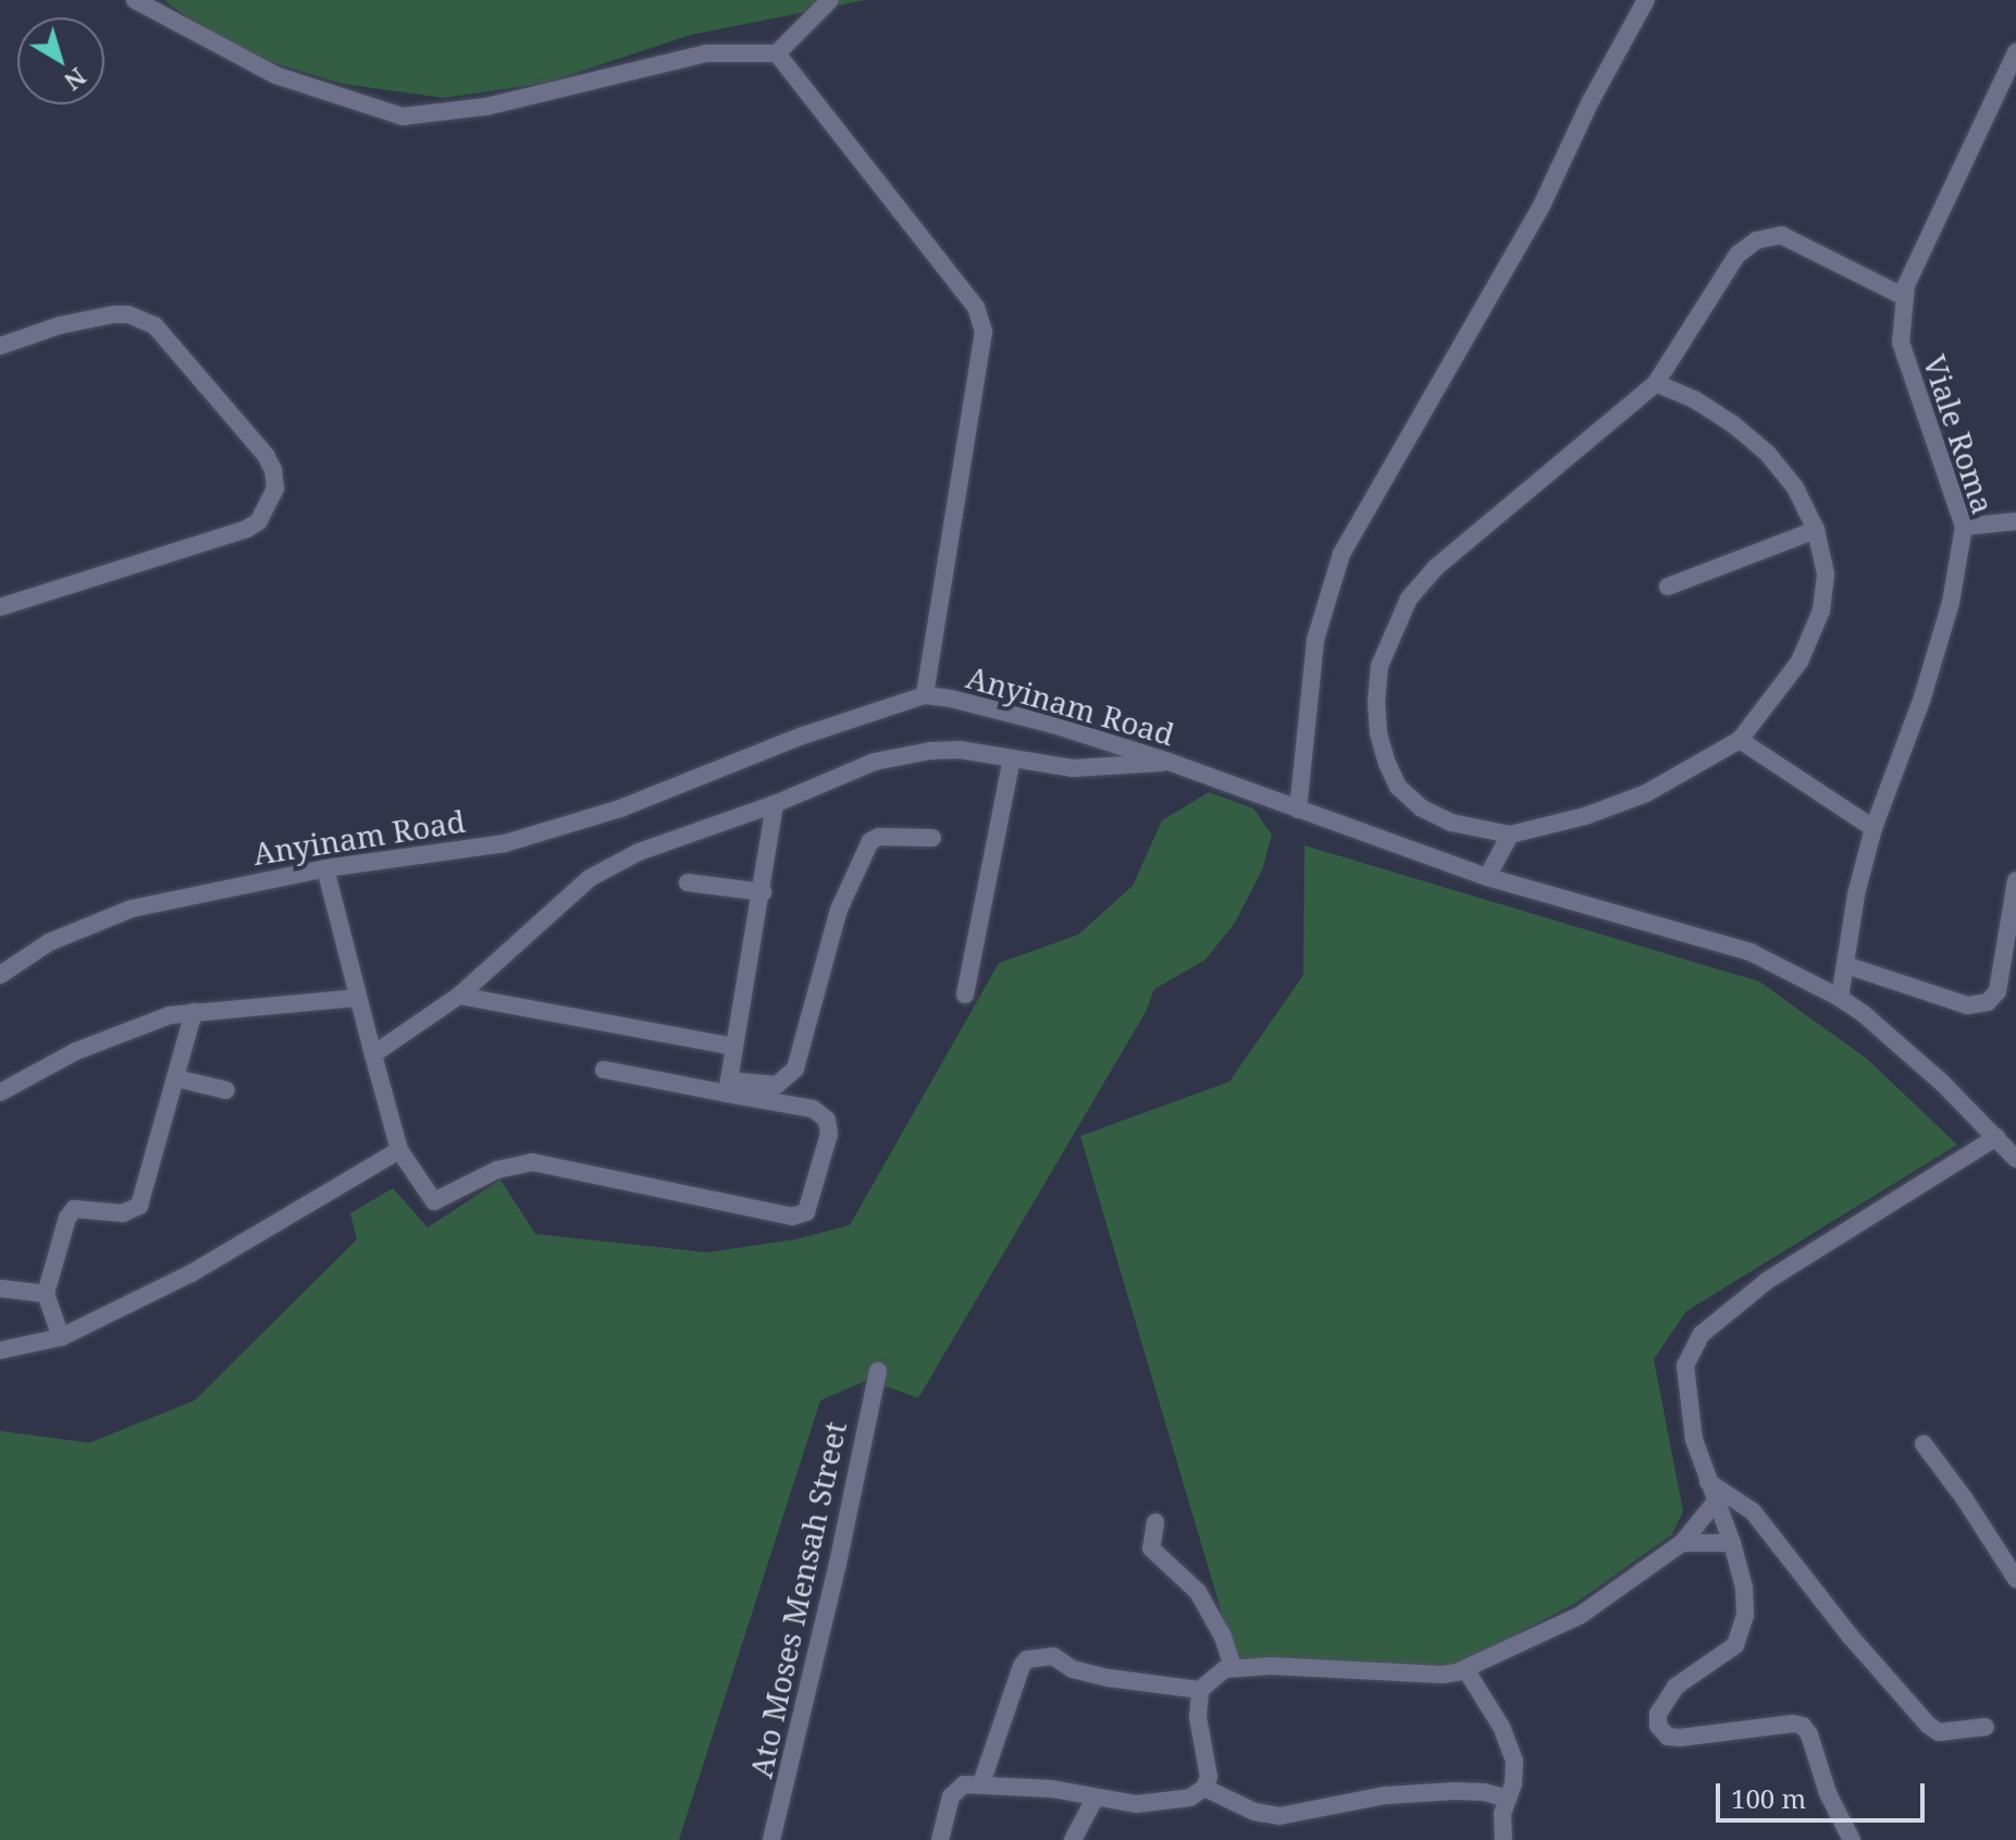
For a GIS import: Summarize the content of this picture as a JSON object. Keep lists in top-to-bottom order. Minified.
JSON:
{"streets":{"street":["Viale Roma","Anyinam Road","Ato Moses Mensah Street"]},"crossings":[["Viale Roma","Anyinam Road"]],"scale_bar":"100 m","north":"bottom right"}
